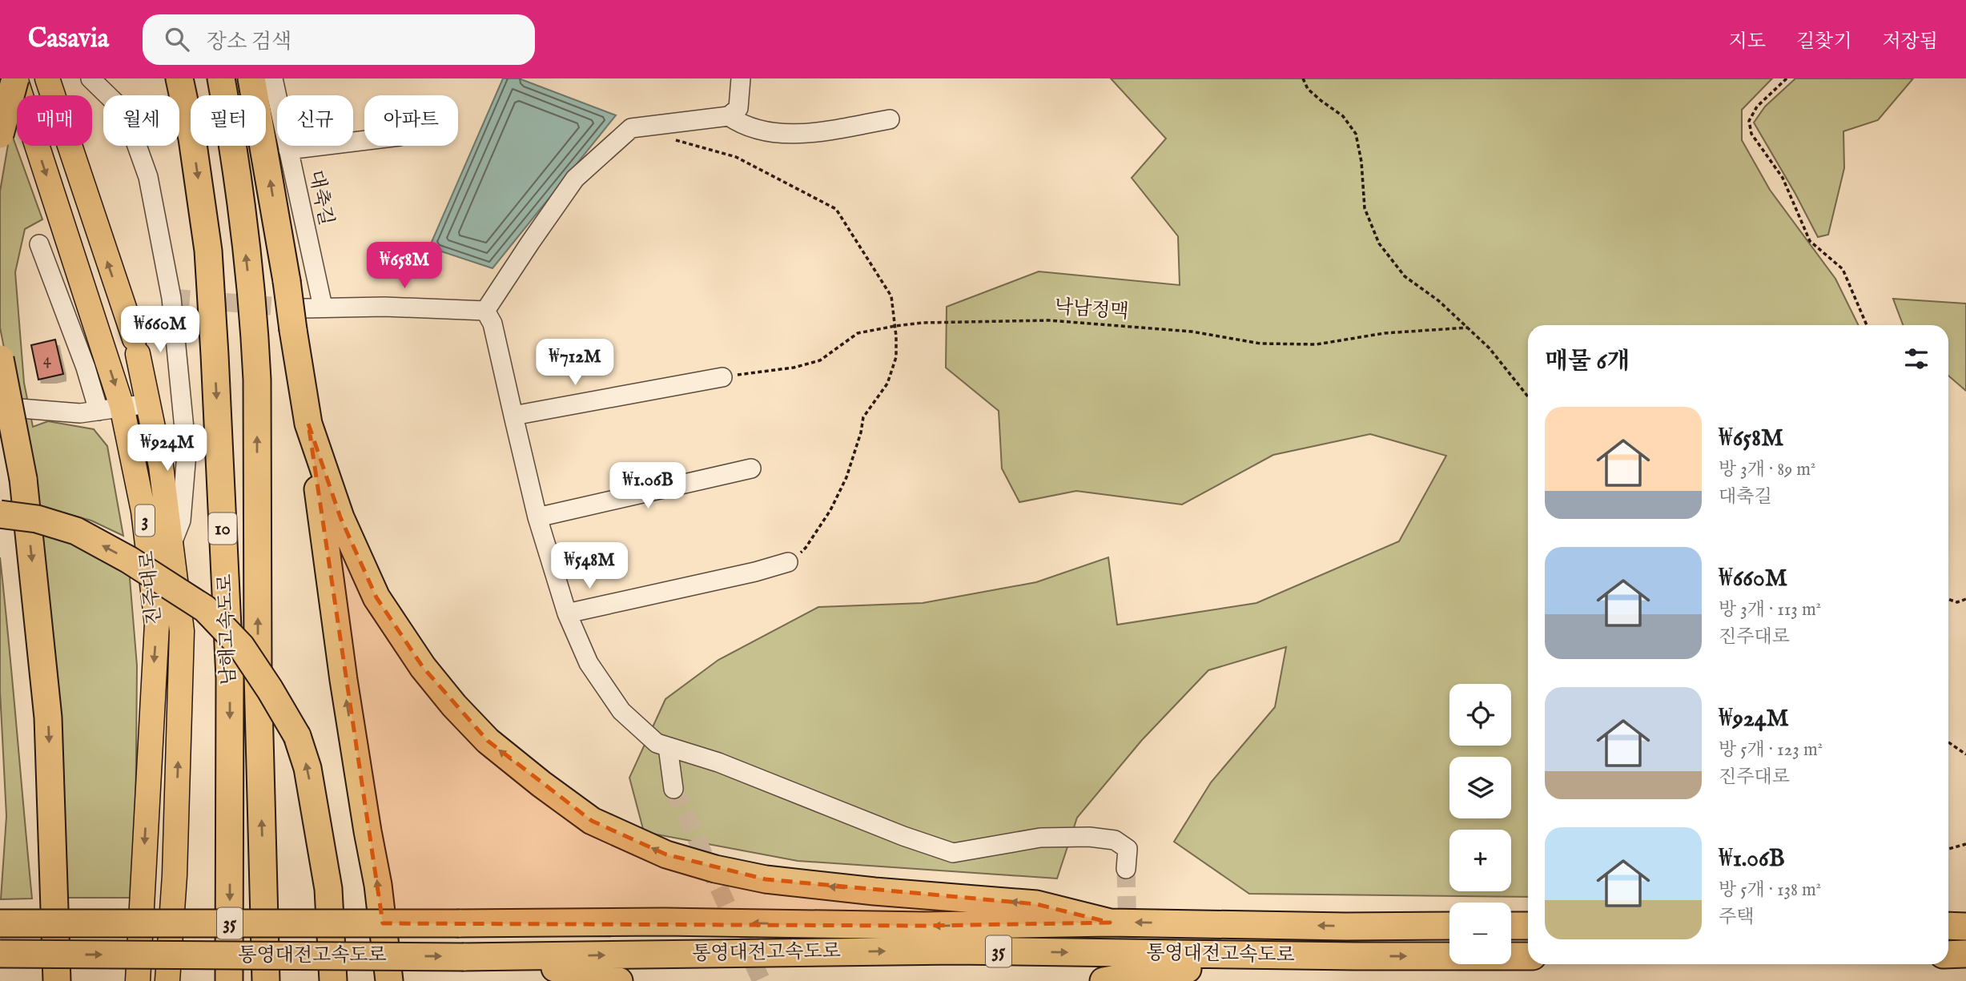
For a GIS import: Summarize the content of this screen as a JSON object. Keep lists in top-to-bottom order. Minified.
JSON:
{"streets":{"highway":["10","남해고속도로","35","통영대전고속도로"],"main road":["3","진주대로"],"street":["대축길"],"path":["낙남정맥"]},"house_numbers":["4"],"page":{"header":"Casavia","search":"장소 검색","nav":["지도","길찾기","저장됨"],"chip":["매매","월세","필터","신규","아파트"],"price":["₩658M","₩660M","₩712M","₩924M","₩1.06B","₩548M"],"heading":"매물 6개","list":[{"name":"₩658M","note":"방 3개 · 89 m² · 대축길"},{"name":"₩660M","note":"방 3개 · 113 m² · 진주대로"},{"name":"₩924M","note":"방 5개 · 123 m² · 진주대로"},{"name":"₩1.06B","note":"방 5개 · 138 m² · 주택"}],"map_buttons":["+","−"]}}
